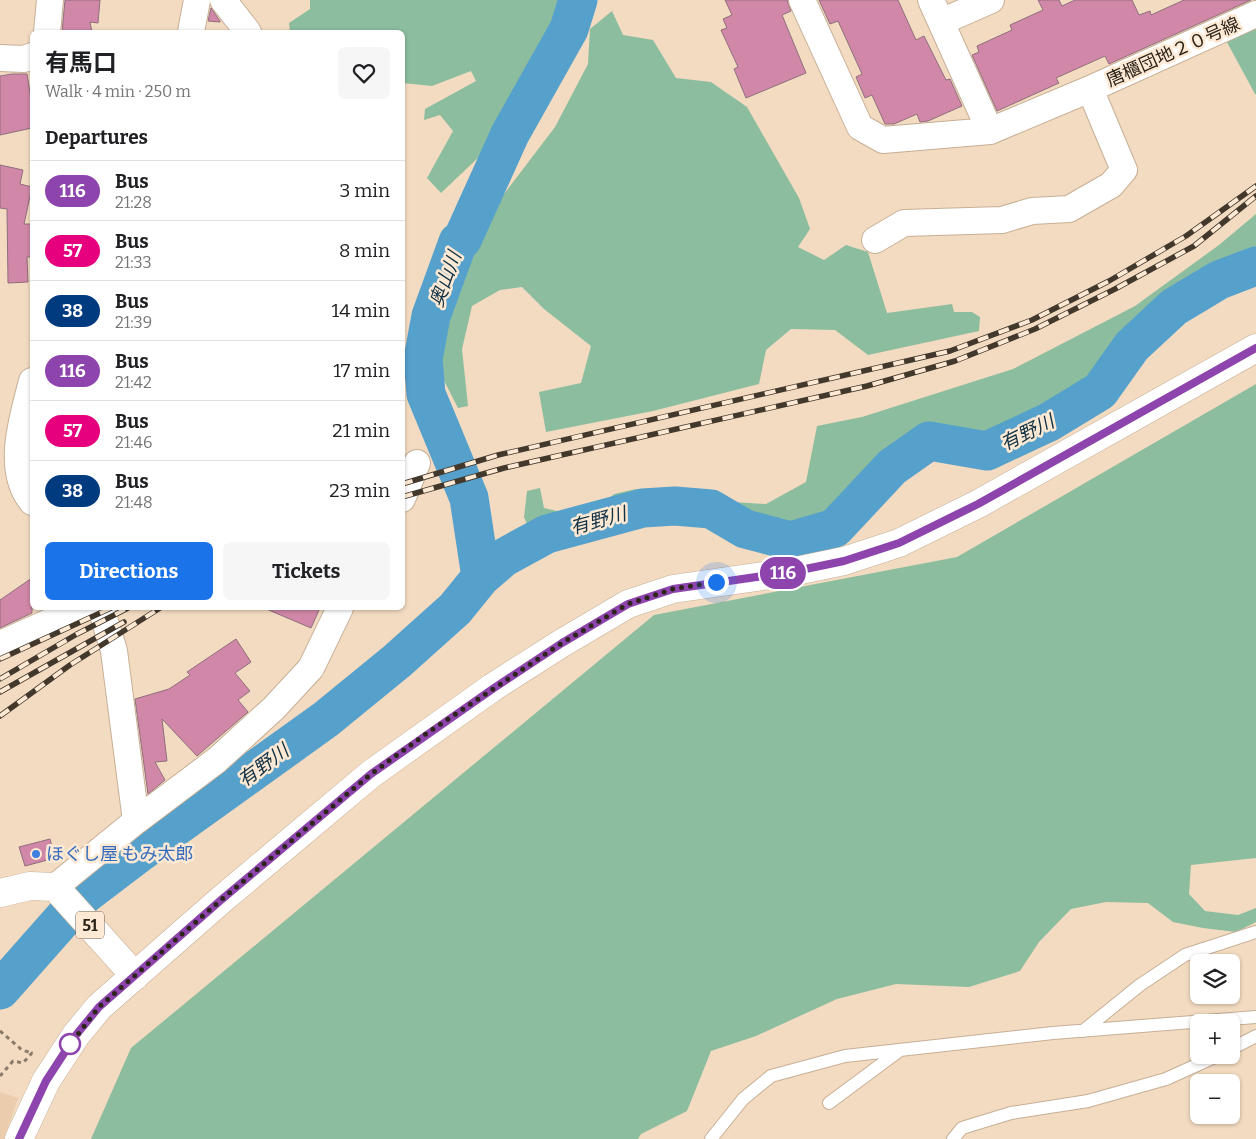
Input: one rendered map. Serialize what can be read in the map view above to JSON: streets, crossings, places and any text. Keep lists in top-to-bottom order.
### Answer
{
  "streets": {
    "main road": ["51"],
    "street": ["唐櫃団地２０号線"]
  },
  "water": ["奥山川", "有野川"],
  "places": ["ほぐし屋 もみ太郎"],
  "lines": ["bus line 116"],
  "page": {
    "on_map": "116",
    "heading": [
      ["有馬口", "Walk · 4 min · 250 m"],
      "Departures"
    ],
    "list": [
      {
        "mark": "116",
        "name": "Bus",
        "note": "21:28",
        "value": "3 min"
      },
      {
        "mark": "57",
        "name": "Bus",
        "note": "21:33",
        "value": "8 min"
      },
      {
        "mark": "38",
        "name": "Bus",
        "note": "21:39",
        "value": "14 min"
      },
      {
        "mark": "116",
        "name": "Bus",
        "note": "21:42",
        "value": "17 min"
      },
      {
        "mark": "57",
        "name": "Bus",
        "note": "21:46",
        "value": "21 min"
      },
      {
        "mark": "38",
        "name": "Bus",
        "note": "21:48",
        "value": "23 min"
      }
    ],
    "buttons": ["Directions", "Tickets"],
    "map_buttons": ["+", "−"]
  }
}
